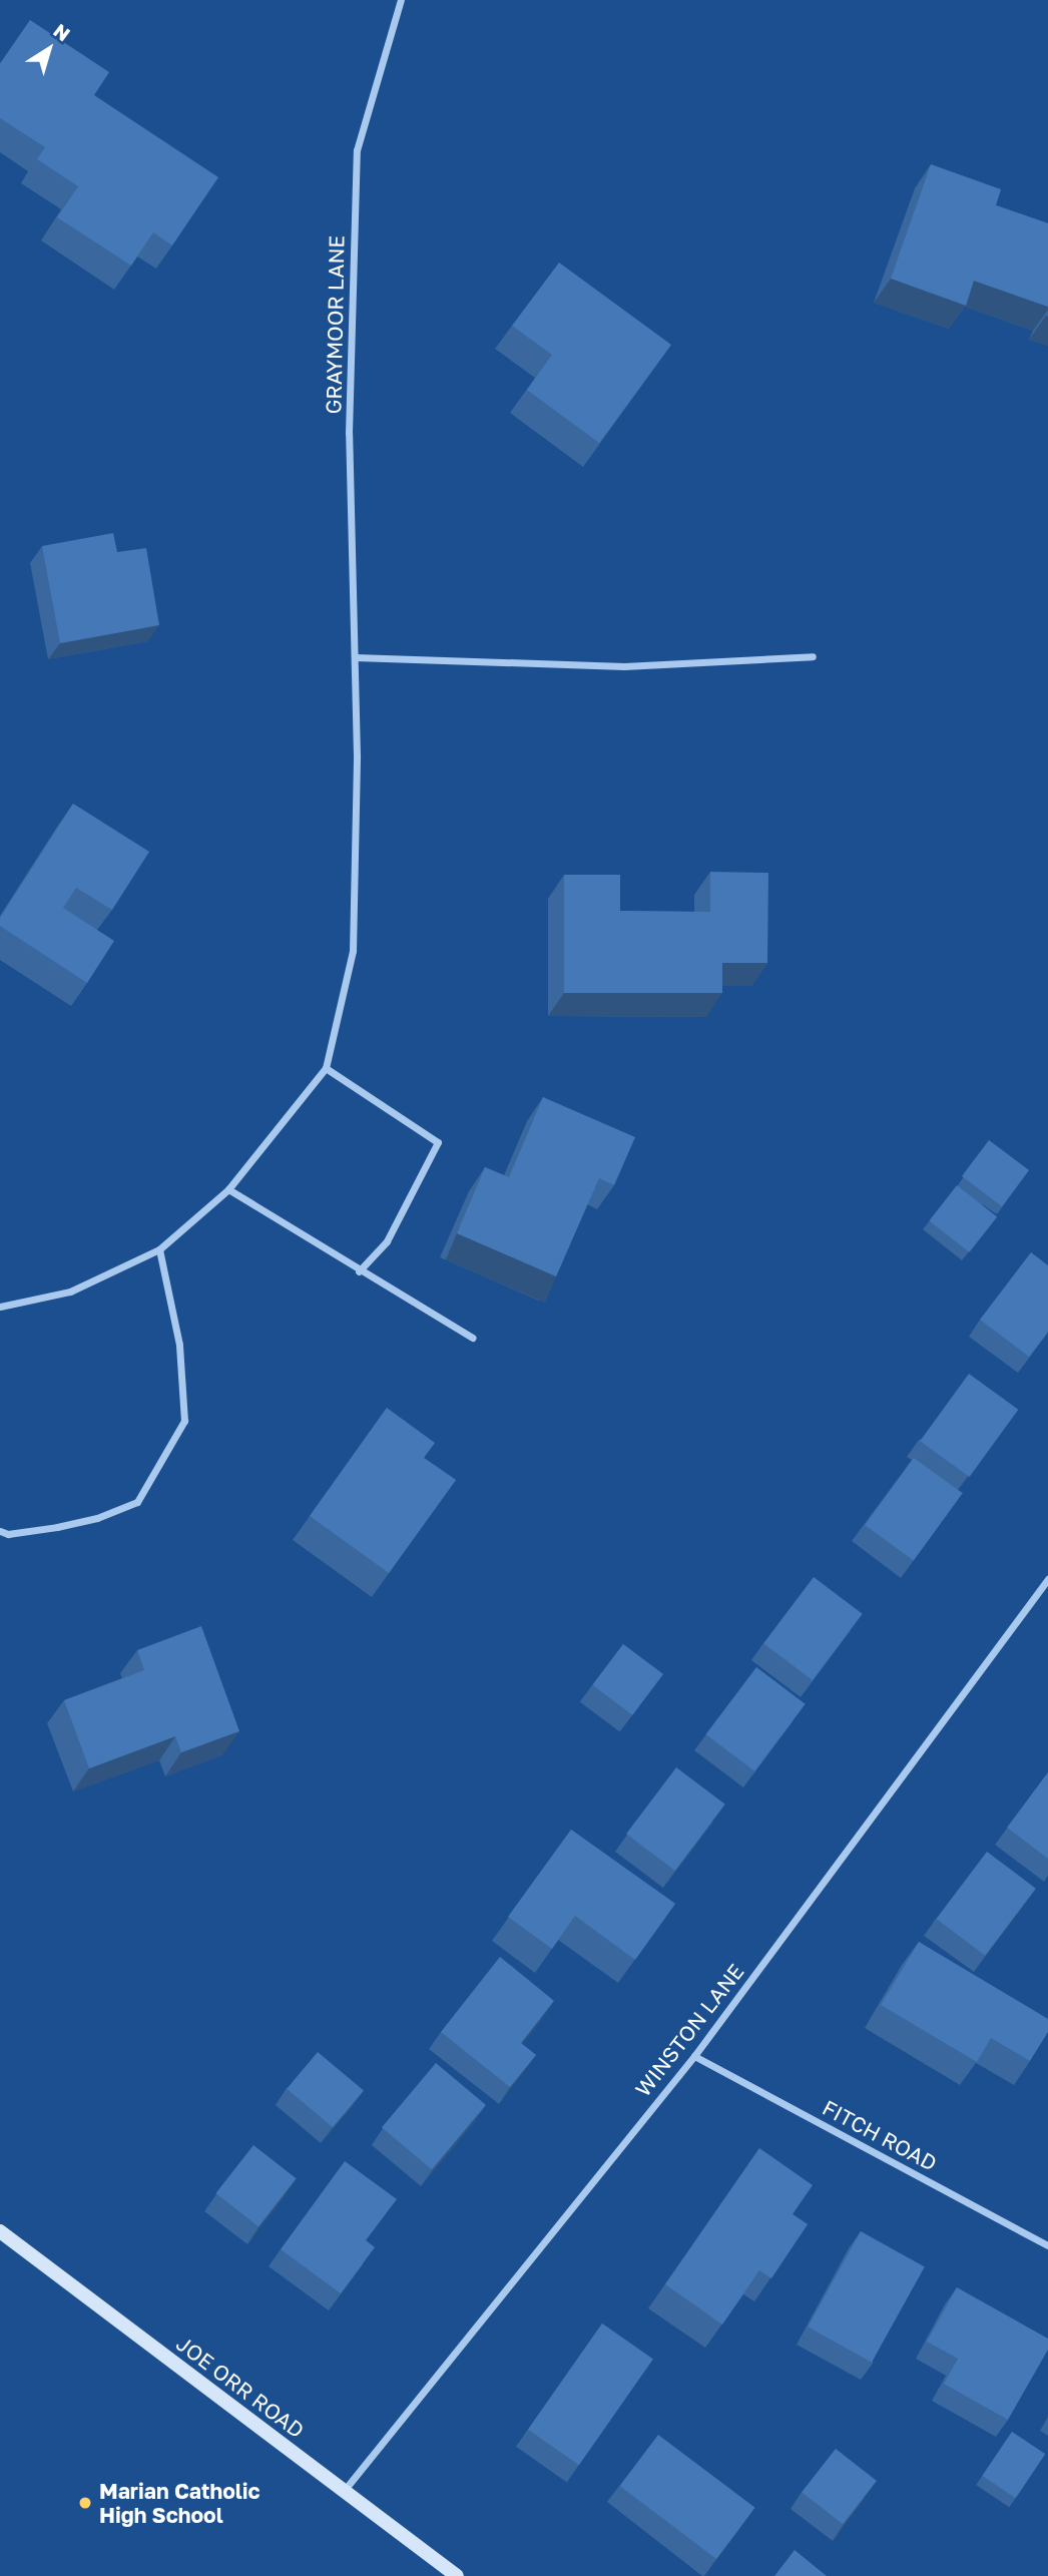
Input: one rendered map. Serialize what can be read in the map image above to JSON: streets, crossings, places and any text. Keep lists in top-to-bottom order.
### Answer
{
  "streets": {
    "street": [
      "GRAYMOOR LANE",
      "WINSTON LANE",
      "FITCH ROAD",
      "JOE ORR ROAD"
    ]
  },
  "crossings": [
    ["WINSTON LANE", "FITCH ROAD"],
    ["WINSTON LANE", "JOE ORR ROAD"]
  ],
  "places": ["Marian Catholic High School"],
  "north": "top right"
}
